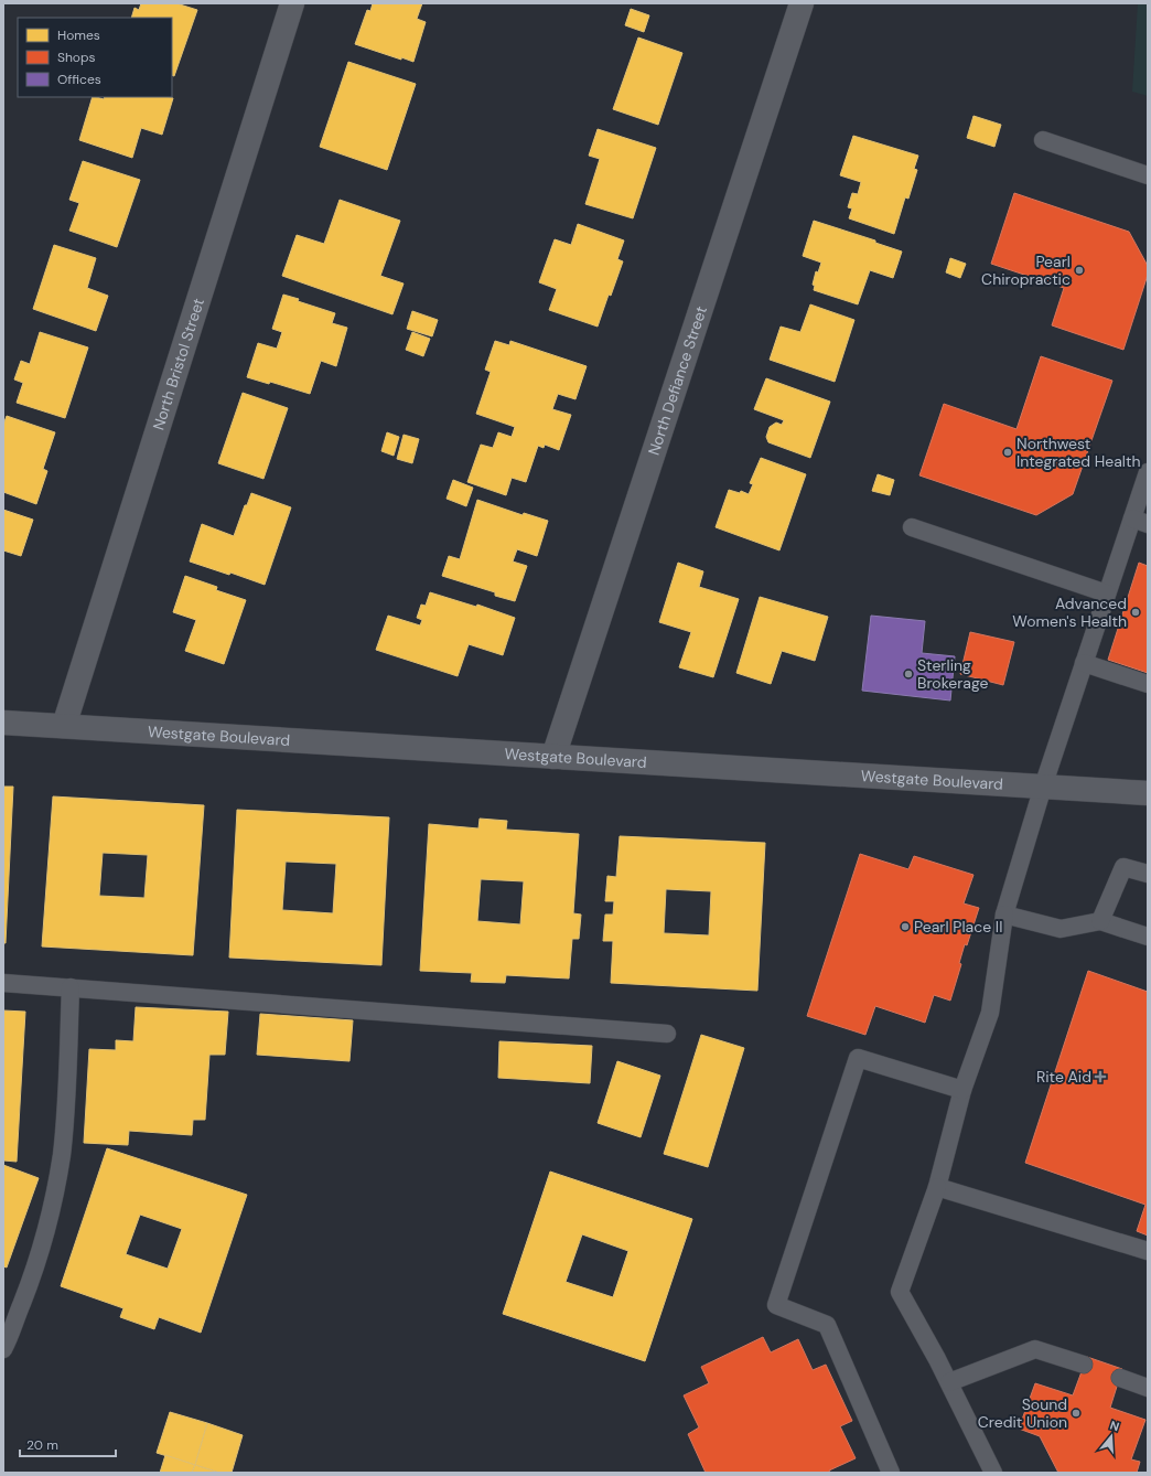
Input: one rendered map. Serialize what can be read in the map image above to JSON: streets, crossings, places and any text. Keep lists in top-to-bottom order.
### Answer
{
  "streets": {
    "street": ["North Bristol Street", "North Defiance Street", "Westgate Boulevard"]
  },
  "crossings": [
    ["North Bristol Street", "Westgate Boulevard"],
    ["North Defiance Street", "Westgate Boulevard"]
  ],
  "places": {
    "other": [
      "Pearl Chiropractic",
      "Northwest Integrated Health",
      "Advanced Women's Health",
      "Sterling Brokerage",
      "Pearl Place II",
      "Sound Credit Union"
    ],
    "health": ["Rite Aid"]
  },
  "legend": ["Homes", "Shops", "Offices"],
  "scale_bar": "20 m",
  "north": "top"
}
